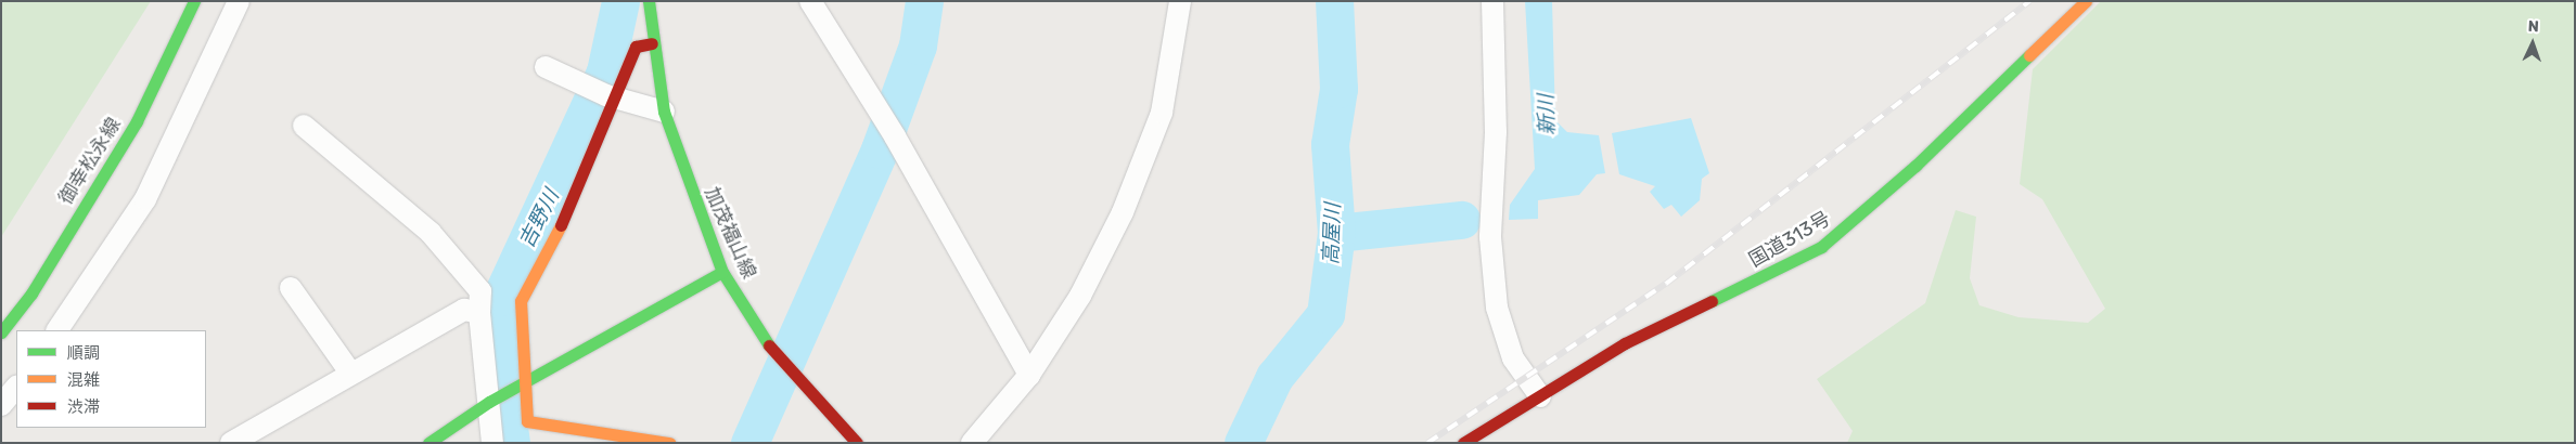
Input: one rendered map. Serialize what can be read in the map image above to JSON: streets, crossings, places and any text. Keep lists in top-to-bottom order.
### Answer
{
  "streets": {
    "main road": ["御幸松永線", "加茂福山線", "国道313号"]
  },
  "water": ["新川", "吉野川", "高屋川"],
  "legend": ["順調", "混雑", "渋滞"],
  "north": "top"
}
